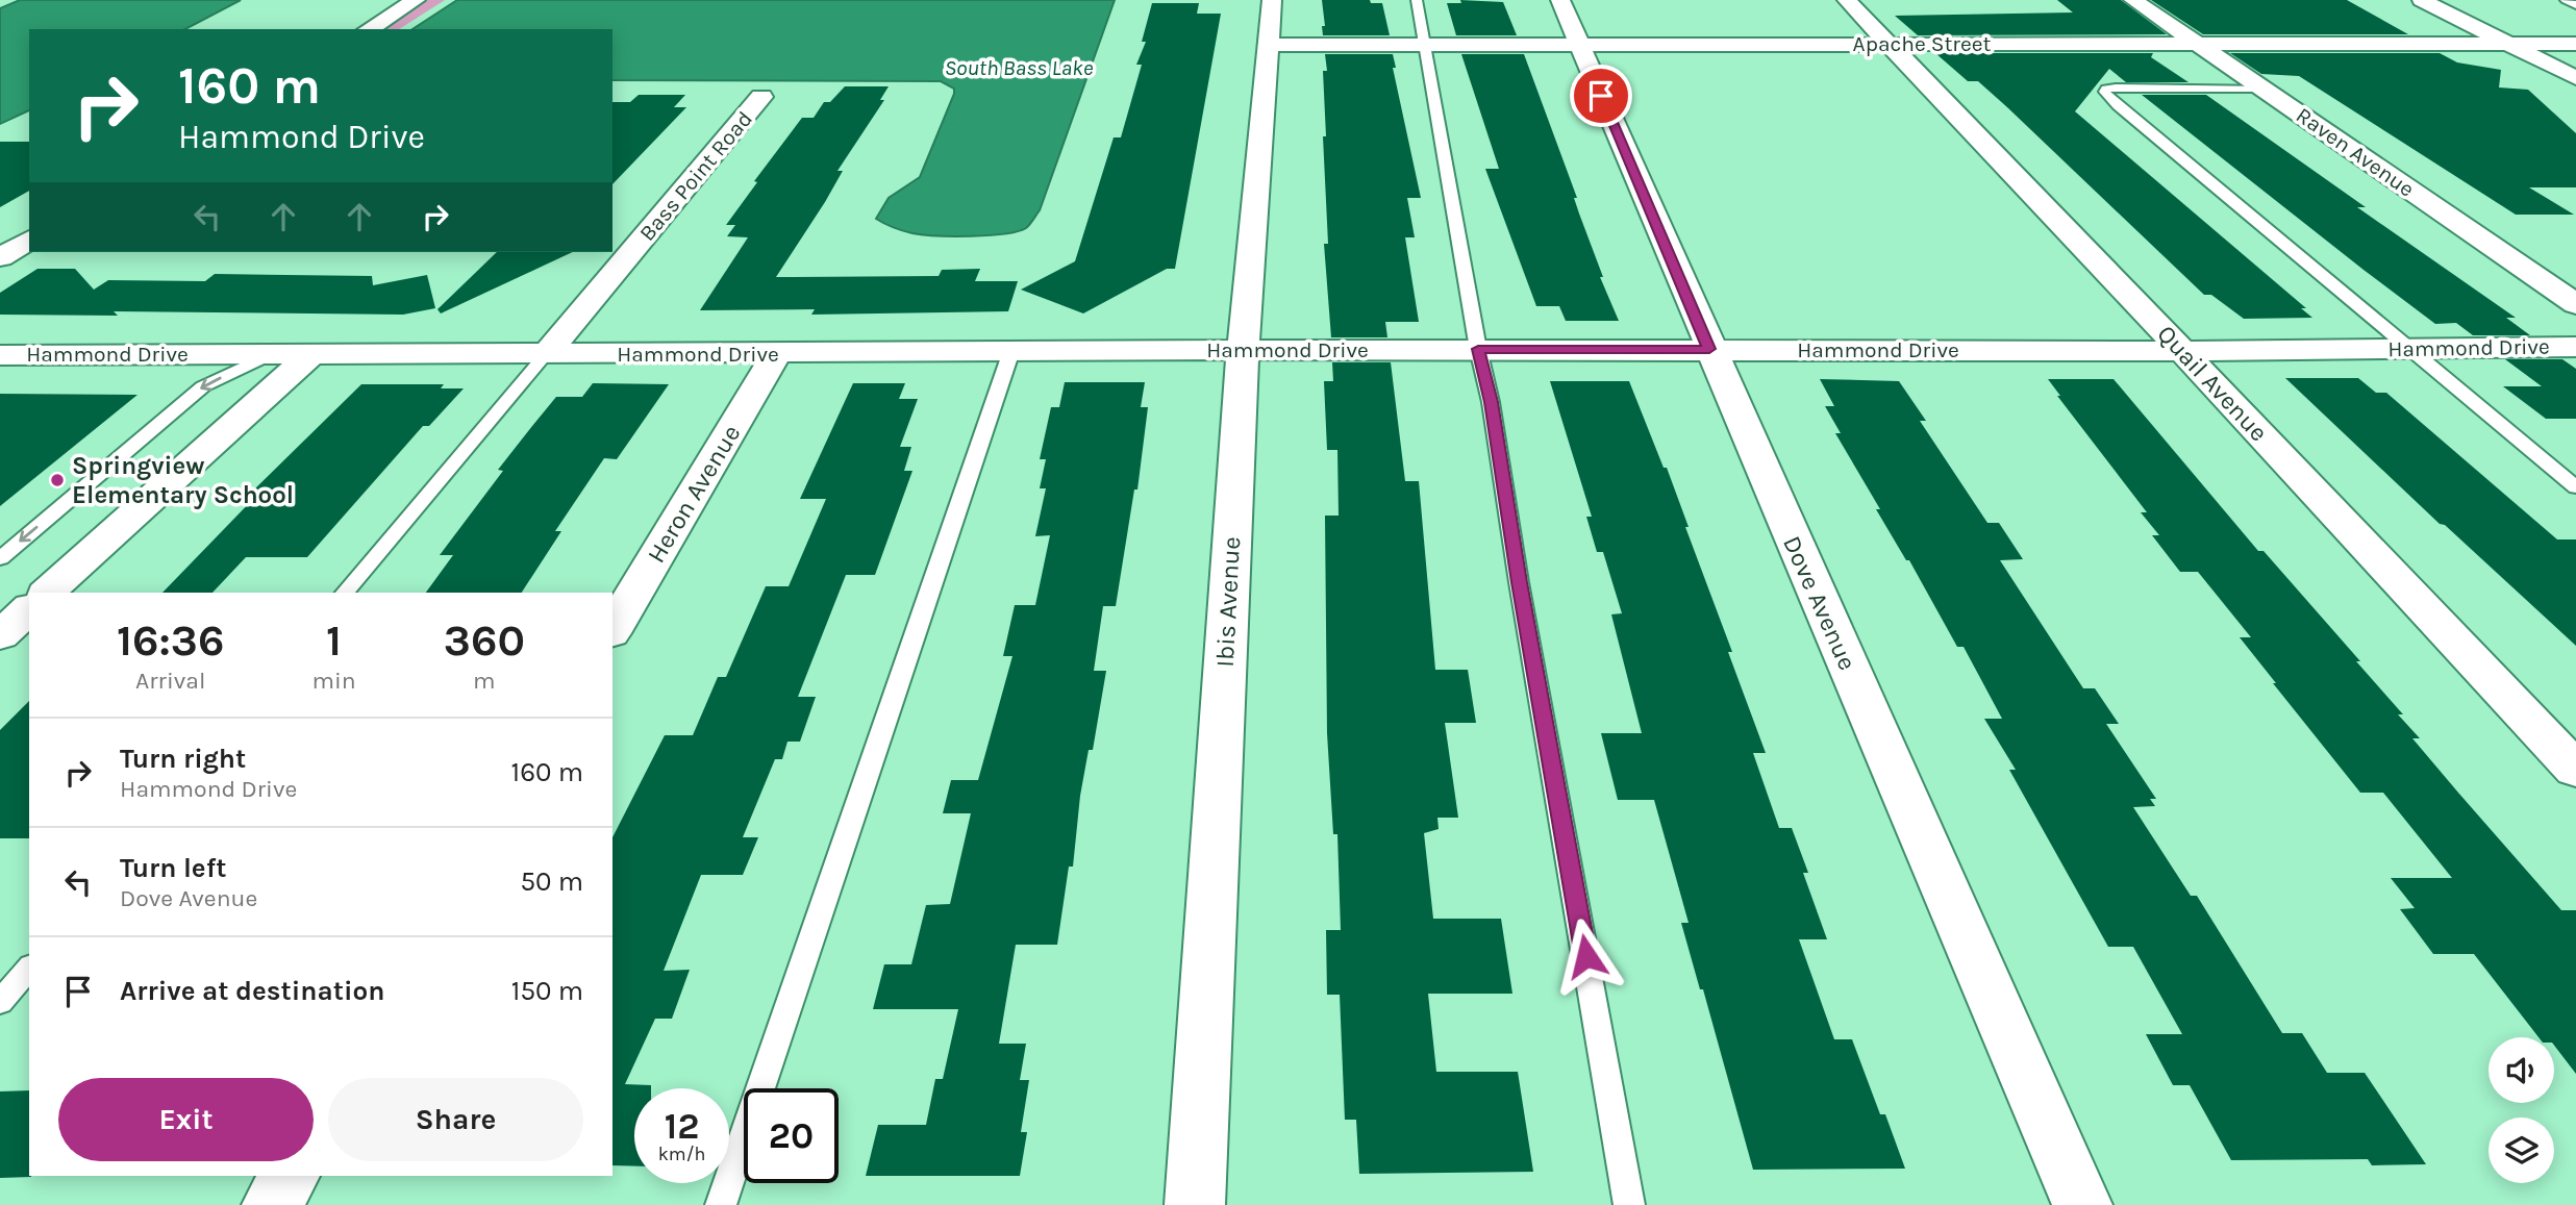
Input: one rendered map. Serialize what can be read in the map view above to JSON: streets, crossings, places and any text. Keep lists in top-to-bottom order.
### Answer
{
  "streets": {
    "street": [
      "Apache Street",
      "Raven Avenue",
      "Bass Point Road",
      "Hammond Drive",
      "Quail Avenue",
      "Heron Avenue",
      "Ibis Avenue",
      "Dove Avenue"
    ]
  },
  "crossings": [
    ["Apache Street", "Raven Avenue"],
    ["Apache Street", "Quail Avenue"],
    ["Apache Street", "Ibis Avenue"],
    ["Apache Street", "Dove Avenue"],
    ["Bass Point Road", "Hammond Drive"],
    ["Hammond Drive", "Quail Avenue"],
    ["Hammond Drive", "Heron Avenue"],
    ["Hammond Drive", "Ibis Avenue"],
    ["Hammond Drive", "Dove Avenue"]
  ],
  "water": ["South Bass Lake"],
  "places": ["Springview Elementary School"],
  "page": {
    "turn": ["160 m", "Hammond Drive"],
    "eta": [
      "16:36",
      "Arrival",
      "1",
      "min",
      "360",
      "m"
    ],
    "list": [
      {
        "name": "Turn right",
        "note": "Hammond Drive",
        "value": "160 m"
      },
      {
        "name": "Turn left",
        "note": "Dove Avenue",
        "value": "50 m"
      },
      {
        "name": "Arrive at destination",
        "value": "150 m"
      }
    ],
    "buttons": ["Exit", "Share"],
    "speed": "12 km/h",
    "limit": "20"
  }
}
